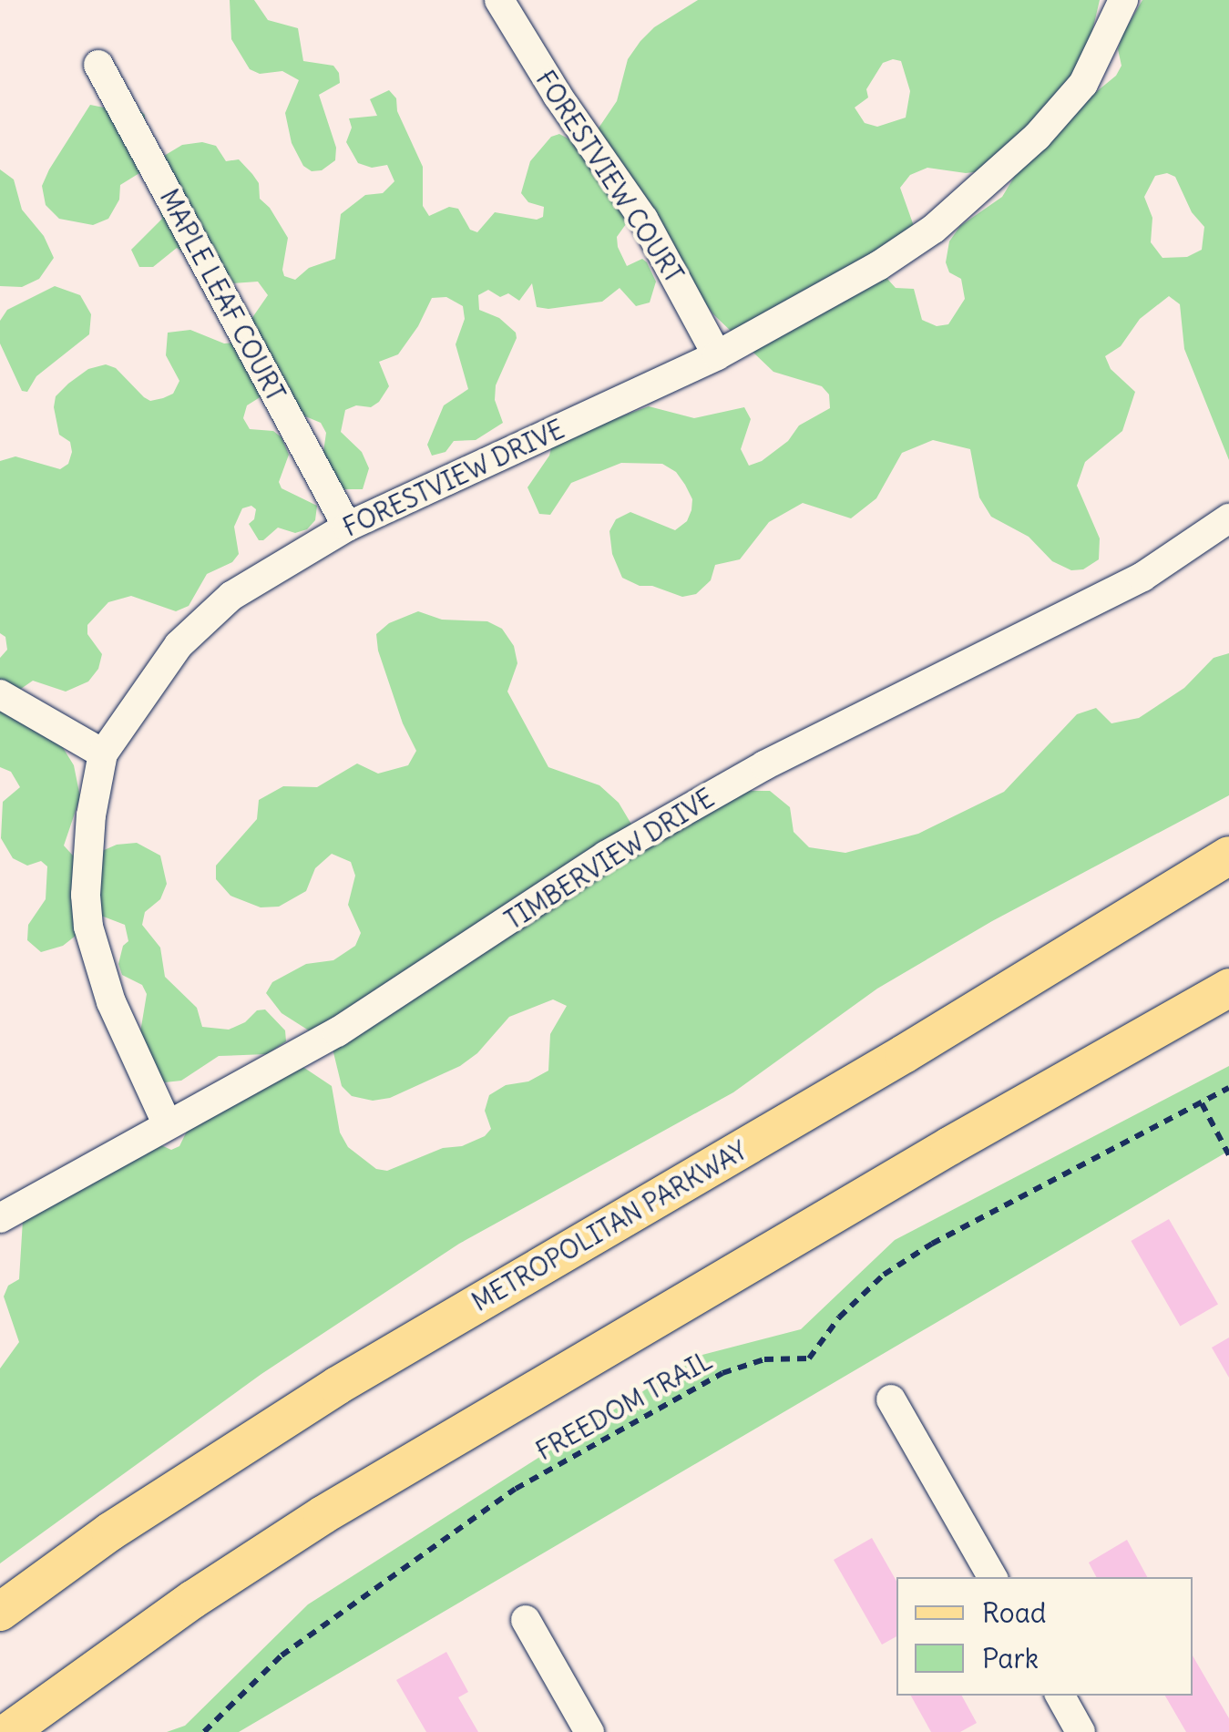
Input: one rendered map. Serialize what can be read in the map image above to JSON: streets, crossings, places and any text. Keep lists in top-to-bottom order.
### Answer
{
  "streets": {
    "main road": ["METROPOLITAN PARKWAY"],
    "street": [
      "FORESTVIEW COURT",
      "MAPLE LEAF COURT",
      "FORESTVIEW DRIVE",
      "TIMBERVIEW DRIVE"
    ],
    "path": ["FREEDOM TRAIL"]
  },
  "crossings": [
    ["FORESTVIEW COURT", "FORESTVIEW DRIVE"],
    ["MAPLE LEAF COURT", "FORESTVIEW DRIVE"],
    ["FORESTVIEW DRIVE", "TIMBERVIEW DRIVE"]
  ],
  "legend": ["Road", "Park"]
}
